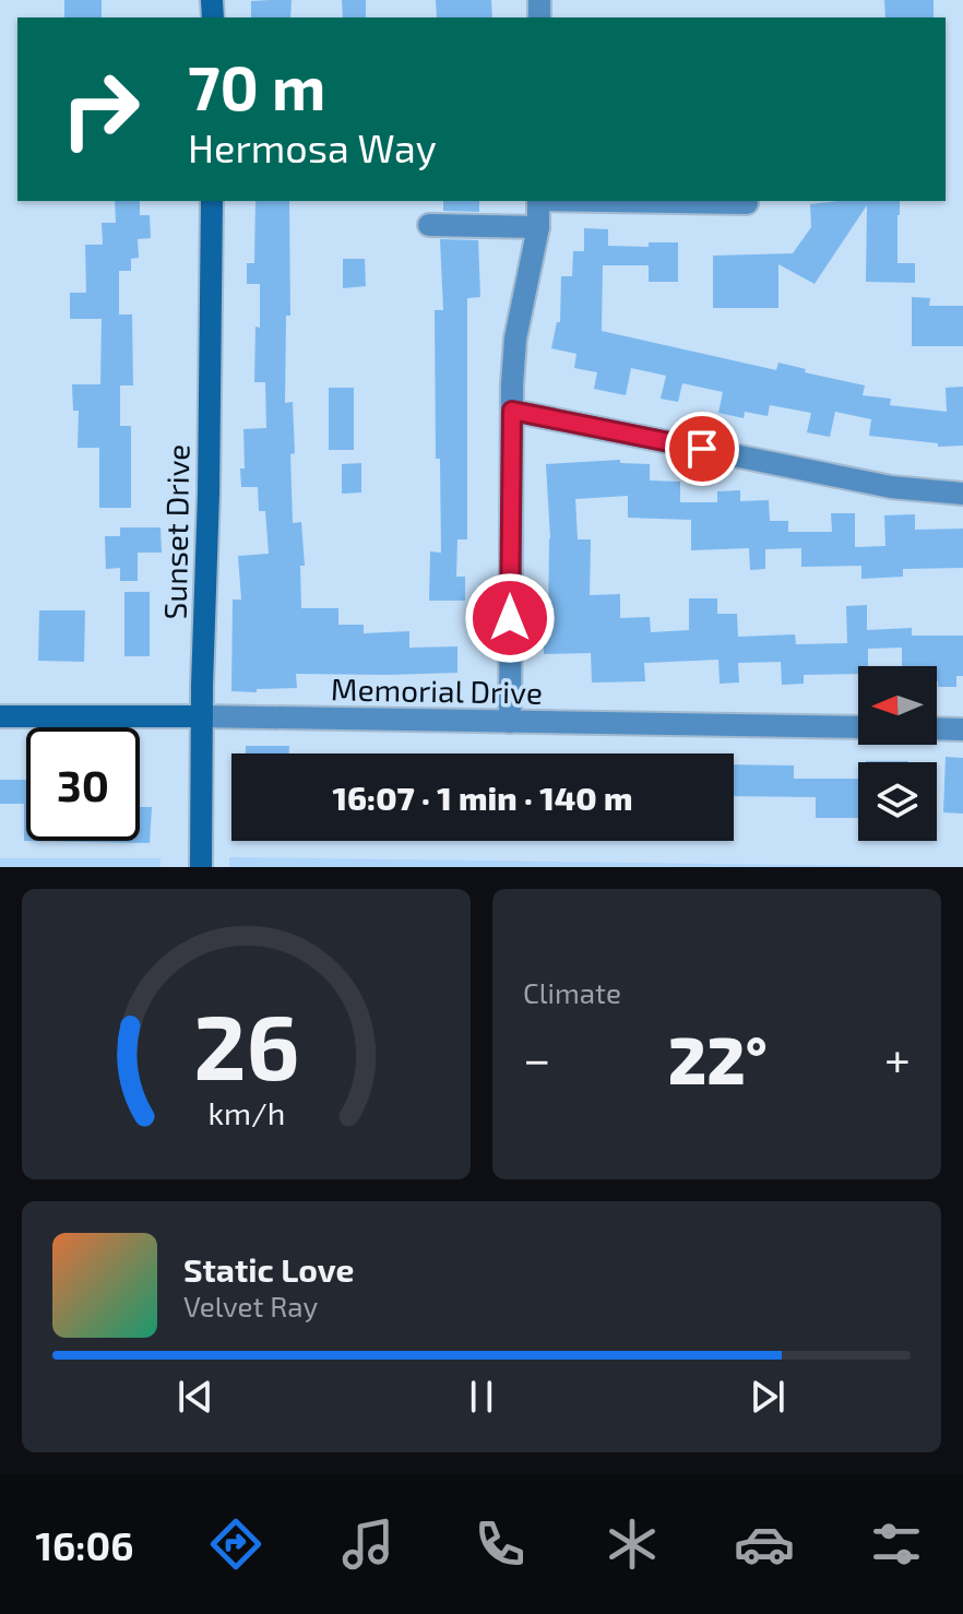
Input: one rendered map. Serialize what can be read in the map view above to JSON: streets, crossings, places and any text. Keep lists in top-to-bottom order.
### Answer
{
  "streets": {
    "street": ["Sunset Drive", "Memorial Drive"]
  },
  "crossings": [
    ["Sunset Drive", "Memorial Drive"]
  ],
  "north": "left",
  "page": {
    "turn": ["70 m", "Hermosa Way"],
    "limit": "30",
    "trip": "16:07 · 1 min · 140 m",
    "tile": "Climate",
    "heat": ["−", "22°", "+"],
    "song": ["Static Love", "Velvet Ray"],
    "tabs": "16:06",
    "gauge": ["26", "km/h"]
  }
}
